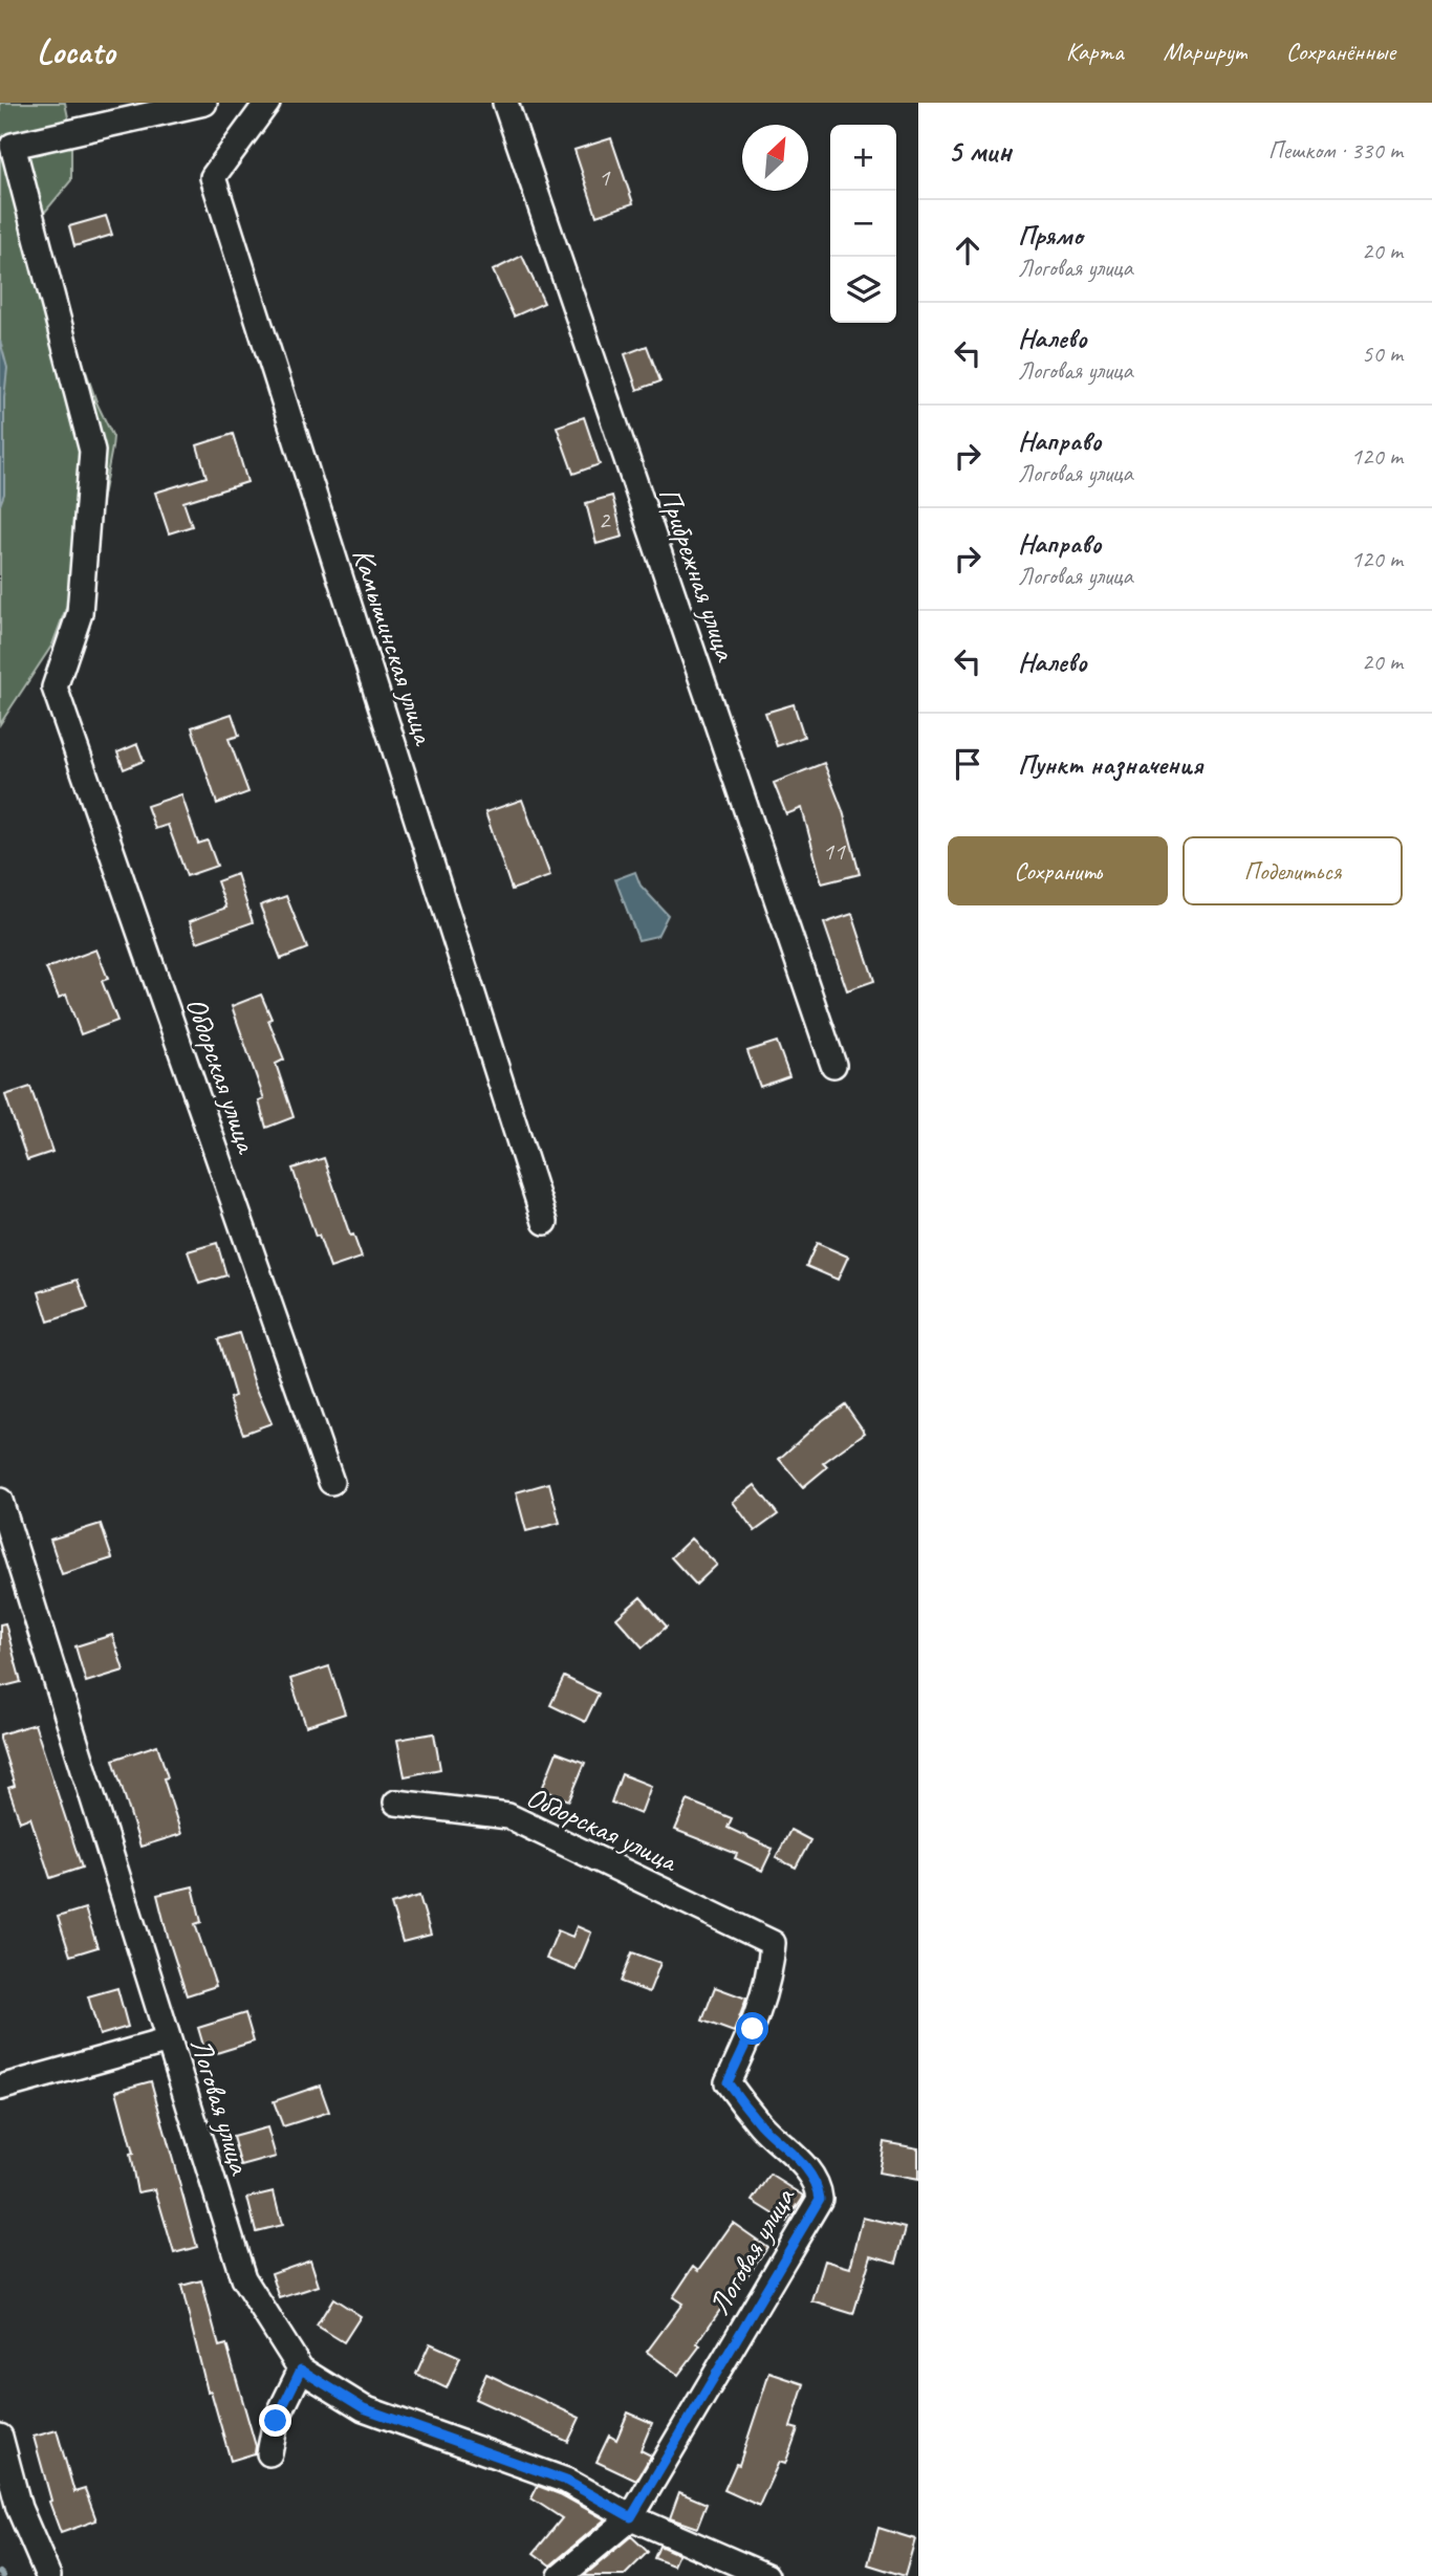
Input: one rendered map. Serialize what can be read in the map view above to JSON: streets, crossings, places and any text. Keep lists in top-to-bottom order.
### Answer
{
  "streets": {
    "street": [
      "Прибрежная улица",
      "Камышинская улица",
      "Обдорская улица",
      "Логовая улица"
    ]
  },
  "crossings": [
    ["Обдорская улица", "Логовая улица"]
  ],
  "house_numbers": ["1", "2", "11"],
  "north": "top right",
  "page": {
    "header": "Locato",
    "nav": ["Карта", "Маршрут", "Сохранённые"],
    "heading": ["5 мин", "Пешком · 330 m"],
    "map_buttons": ["+", "−"],
    "list": [
      ["Прямо", "Логовая улица", "20 m"],
      ["Налево", "Логовая улица", "50 m"],
      ["Направо", "Логовая улица", "120 m"],
      ["Направо", "Логовая улица", "120 m"],
      ["Налево", "20 m"],
      "Пункт назначения"
    ],
    "buttons": ["Сохранить", "Поделиться"]
  }
}
